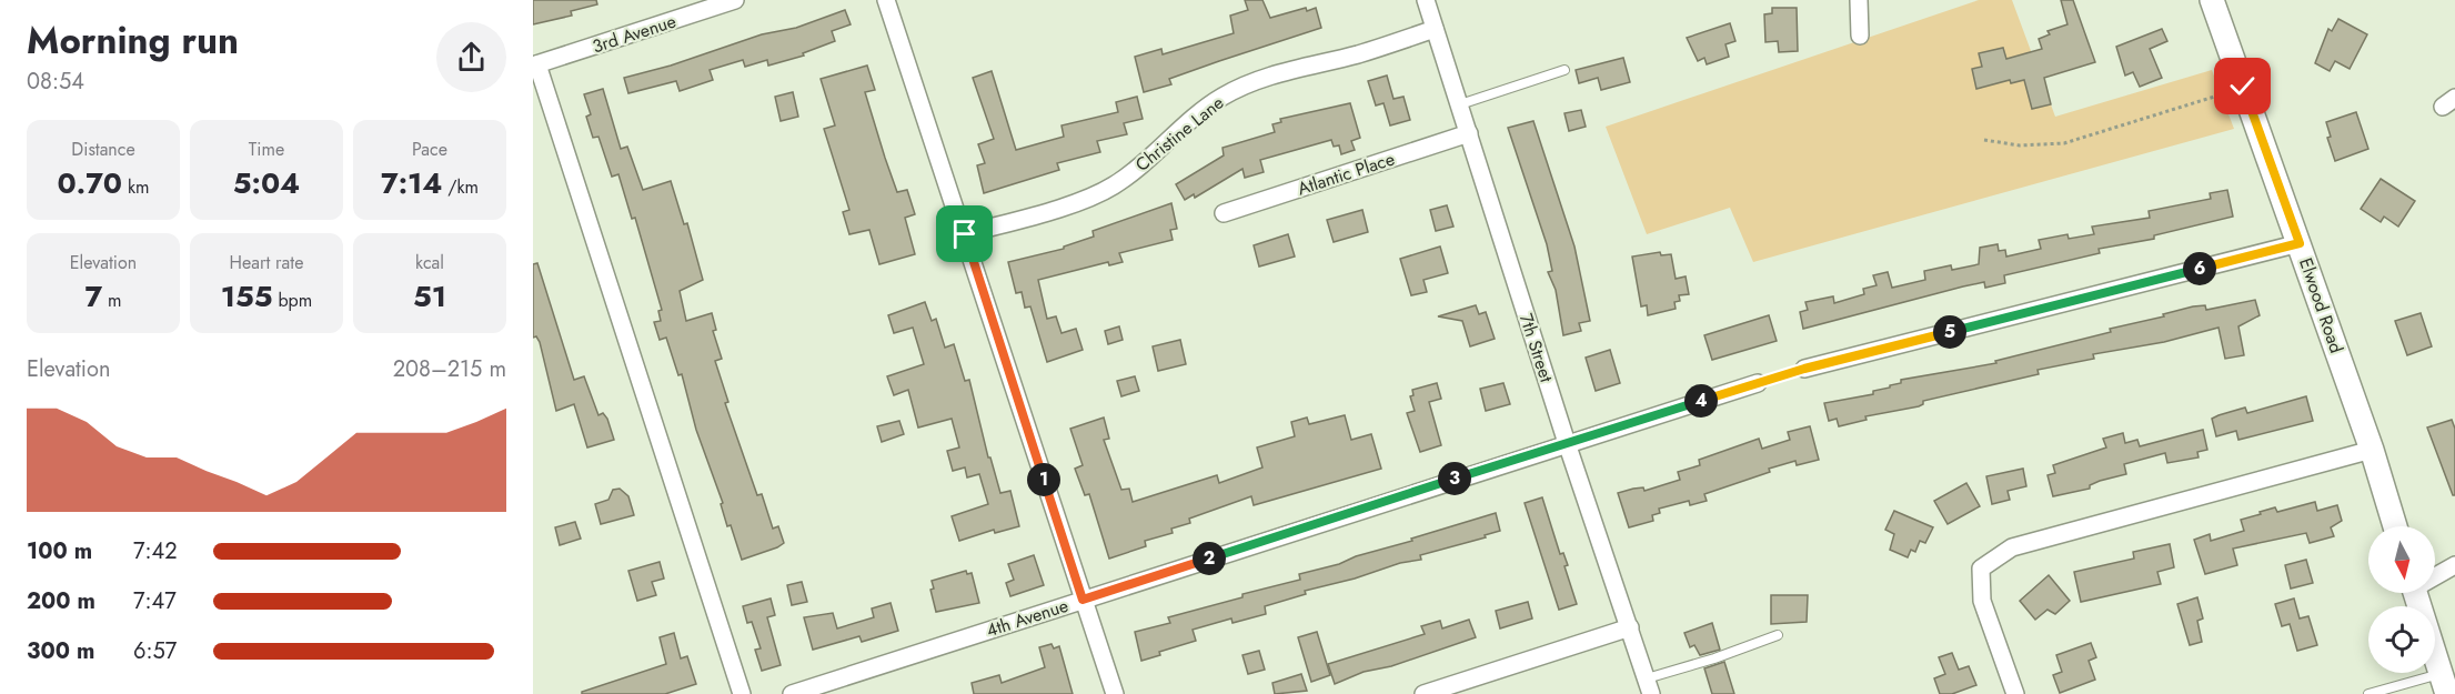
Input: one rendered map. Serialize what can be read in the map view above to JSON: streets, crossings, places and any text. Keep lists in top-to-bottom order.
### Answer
{
  "streets": {
    "main road": ["Elwood Road"],
    "street": [
      "3rd Avenue",
      "Christine Lane",
      "Atlantic Place",
      "7th Street",
      "4th Avenue"
    ]
  },
  "crossings": [
    ["Christine Lane", "7th Street"],
    ["Atlantic Place", "7th Street"],
    ["7th Street", "4th Avenue"]
  ],
  "north": "bottom",
  "page": {
    "heading": ["Morning run", "08:54"],
    "stats": [
      ["Distance", "0.70 km"],
      ["Time", "5:04"],
      ["Pace", "7:14 /km"],
      ["Elevation", "7 m"],
      ["Heart rate", "155 bpm"],
      ["kcal", "51"]
    ],
    "pins": [
      "6",
      "5",
      "4",
      "3",
      "1",
      "2"
    ],
    "chart": ["Elevation", "208–215 m"],
    "list": [
      {
        "name": "100 m",
        "note": "7:42"
      },
      {
        "name": "200 m",
        "note": "7:47"
      },
      {
        "name": "300 m",
        "note": "6:57"
      }
    ]
  }
}
